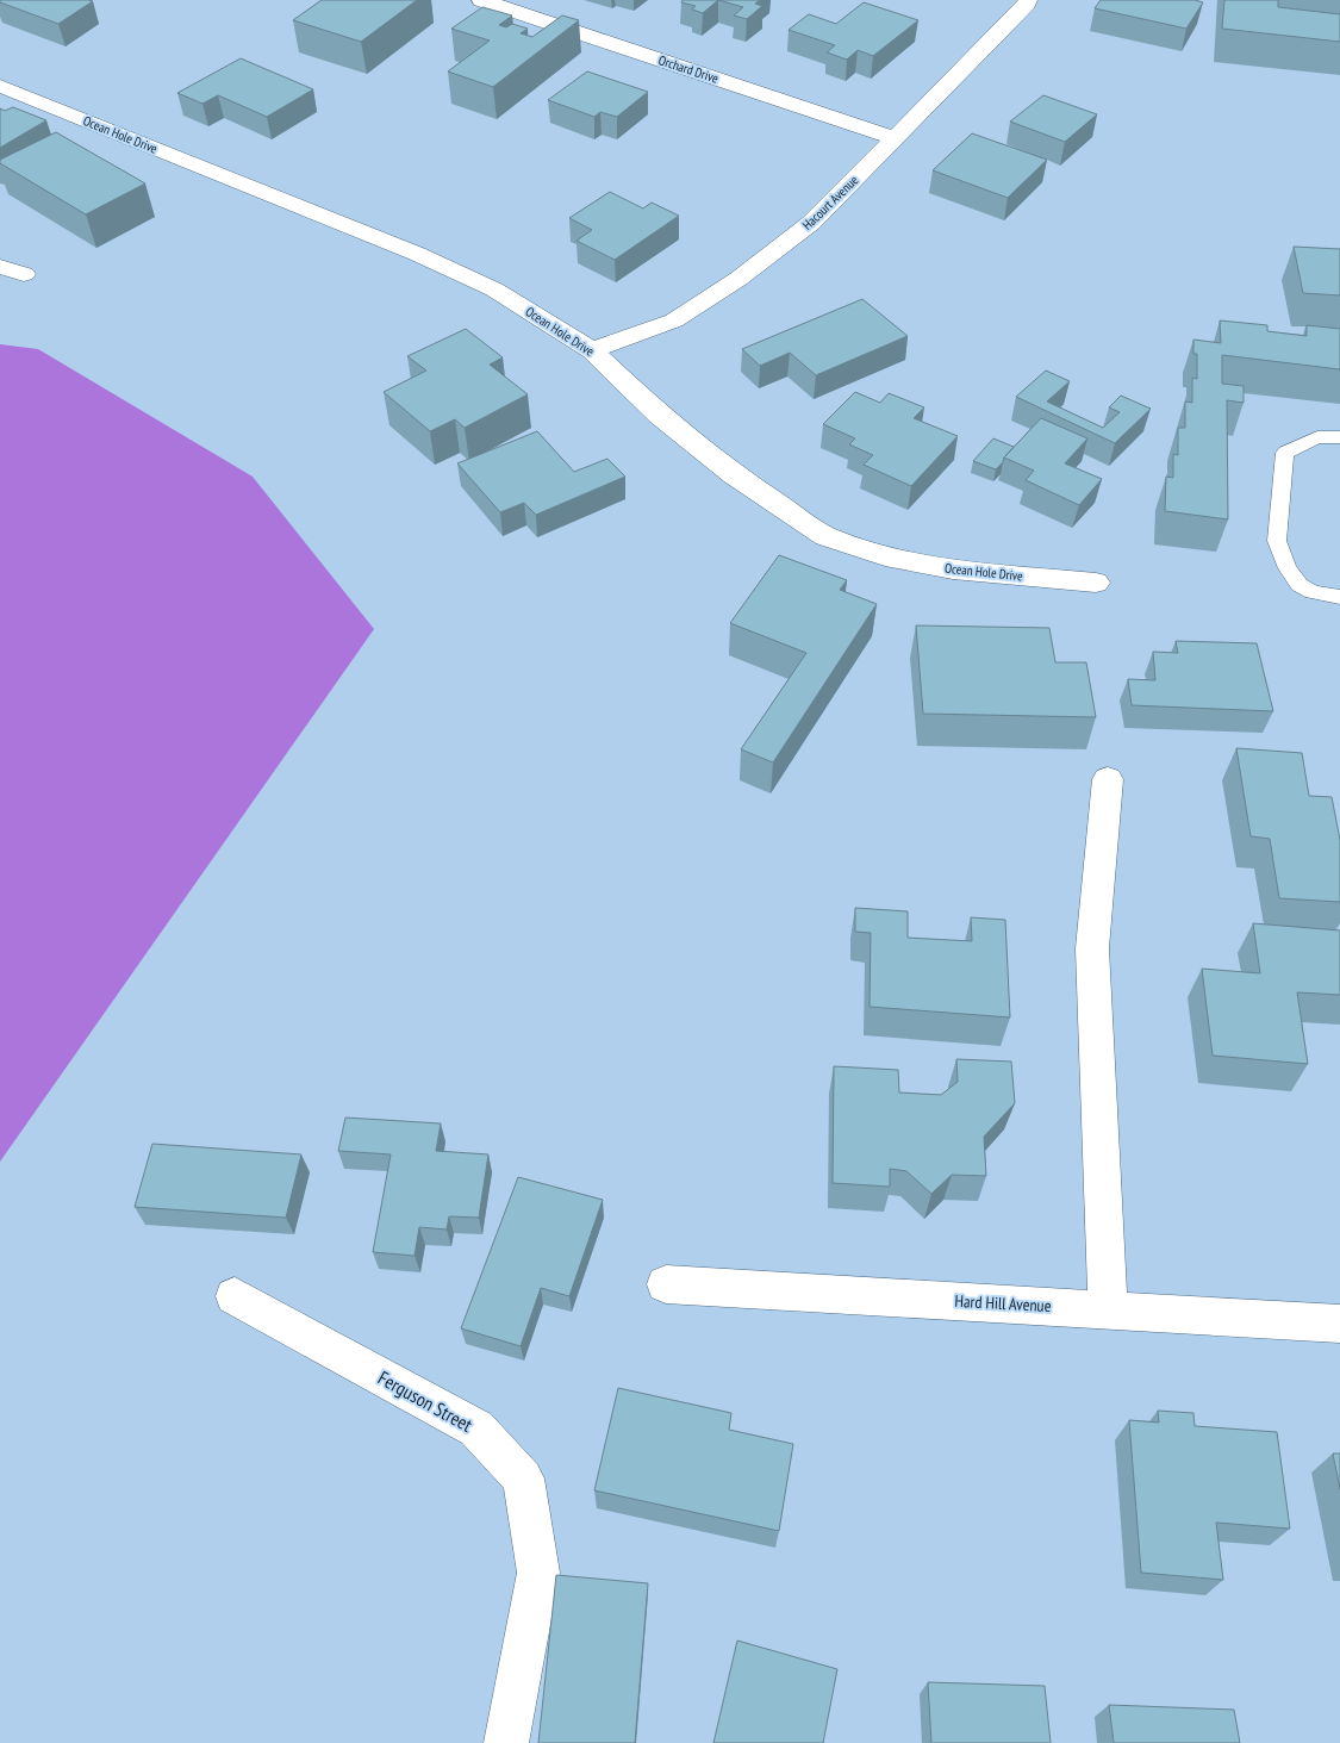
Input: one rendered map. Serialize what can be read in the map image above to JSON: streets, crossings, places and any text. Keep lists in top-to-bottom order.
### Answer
{
  "streets": {
    "street": [
      "Orchard Drive",
      "Ocean Hole Drive",
      "Hacourt Avenue",
      "Hard Hill Avenue",
      "Ferguson Street"
    ]
  },
  "crossings": [
    ["Orchard Drive", "Hacourt Avenue"],
    ["Ocean Hole Drive", "Hacourt Avenue"]
  ]
}
